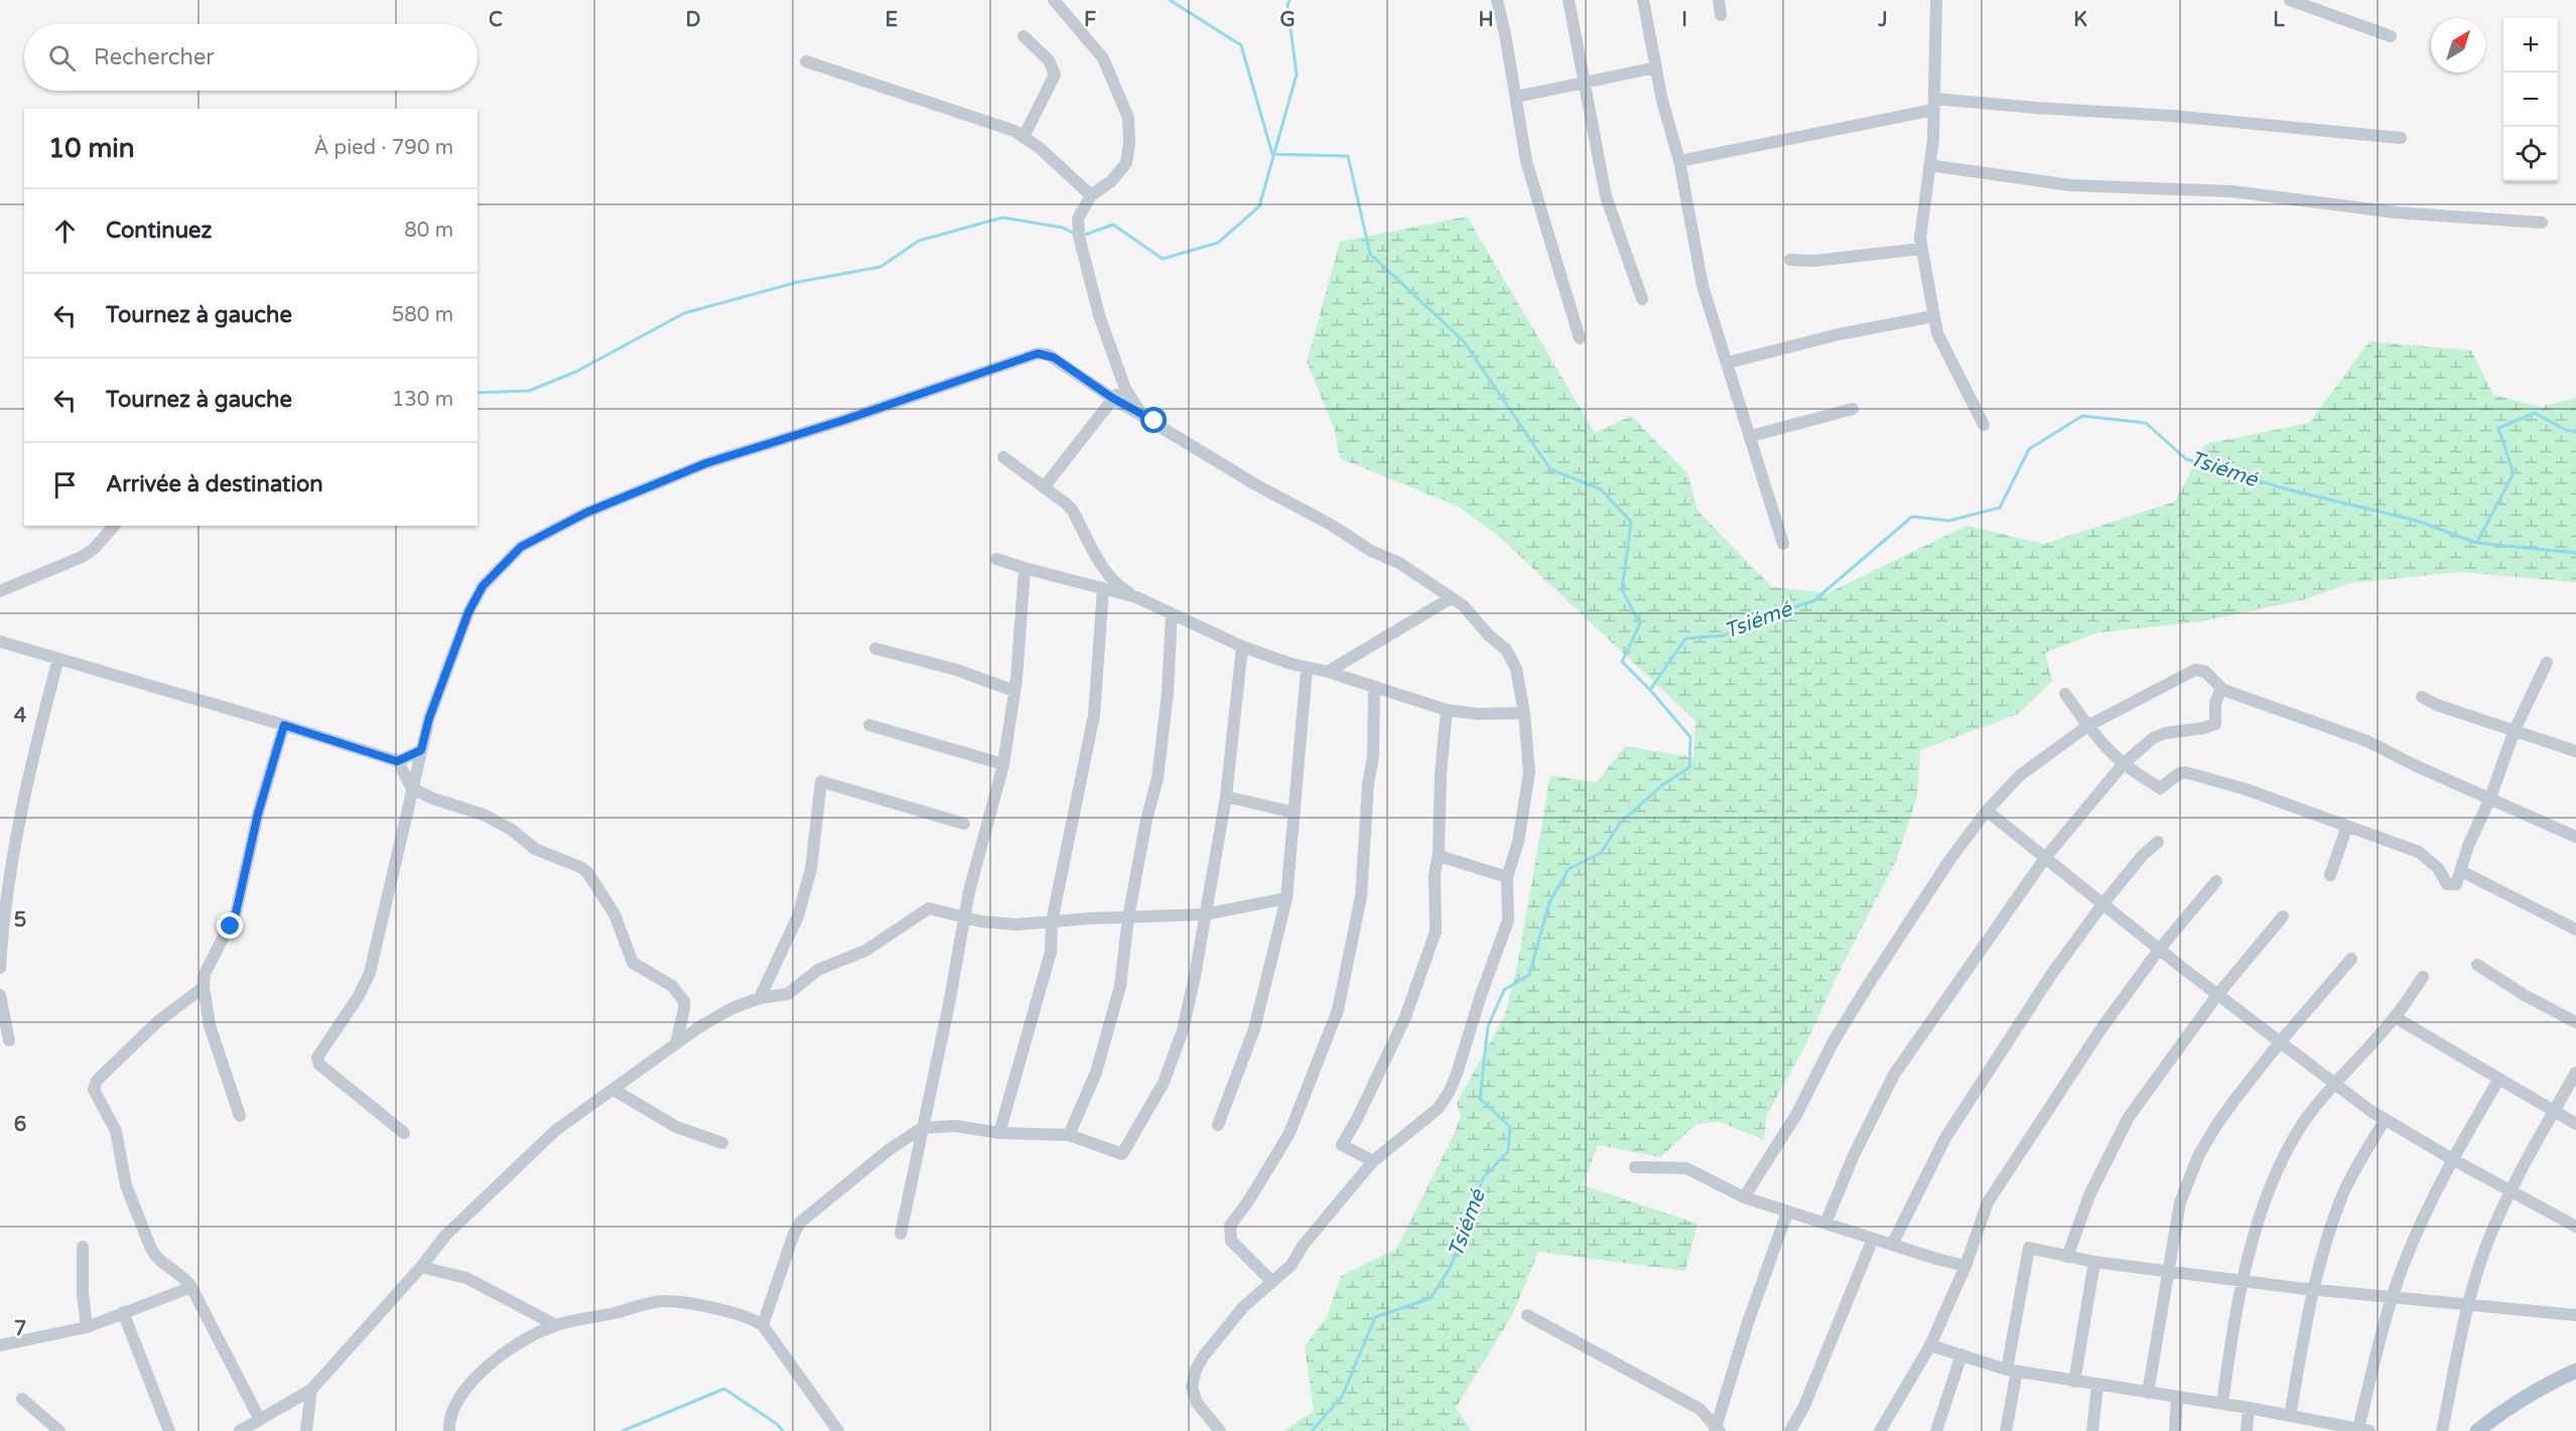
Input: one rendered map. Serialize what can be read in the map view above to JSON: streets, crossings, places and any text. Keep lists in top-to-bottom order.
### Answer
{
  "water": ["Tsiémé"],
  "north": "top right",
  "page": {
    "map_buttons": ["+", "−"],
    "search": "Rechercher",
    "heading": ["10 min", "À pied · 790 m"],
    "list": [
      ["Continuez", "80 m"],
      ["Tournez à gauche", "580 m"],
      ["Tournez à gauche", "130 m"],
      "Arrivée à destination"
    ]
  },
  "grid": {
    "columns": [
      "C",
      "D",
      "E",
      "F",
      "G",
      "H",
      "I",
      "J",
      "K",
      "L"
    ],
    "rows": [
      "4",
      "5",
      "6",
      "7"
    ]
  }
}
